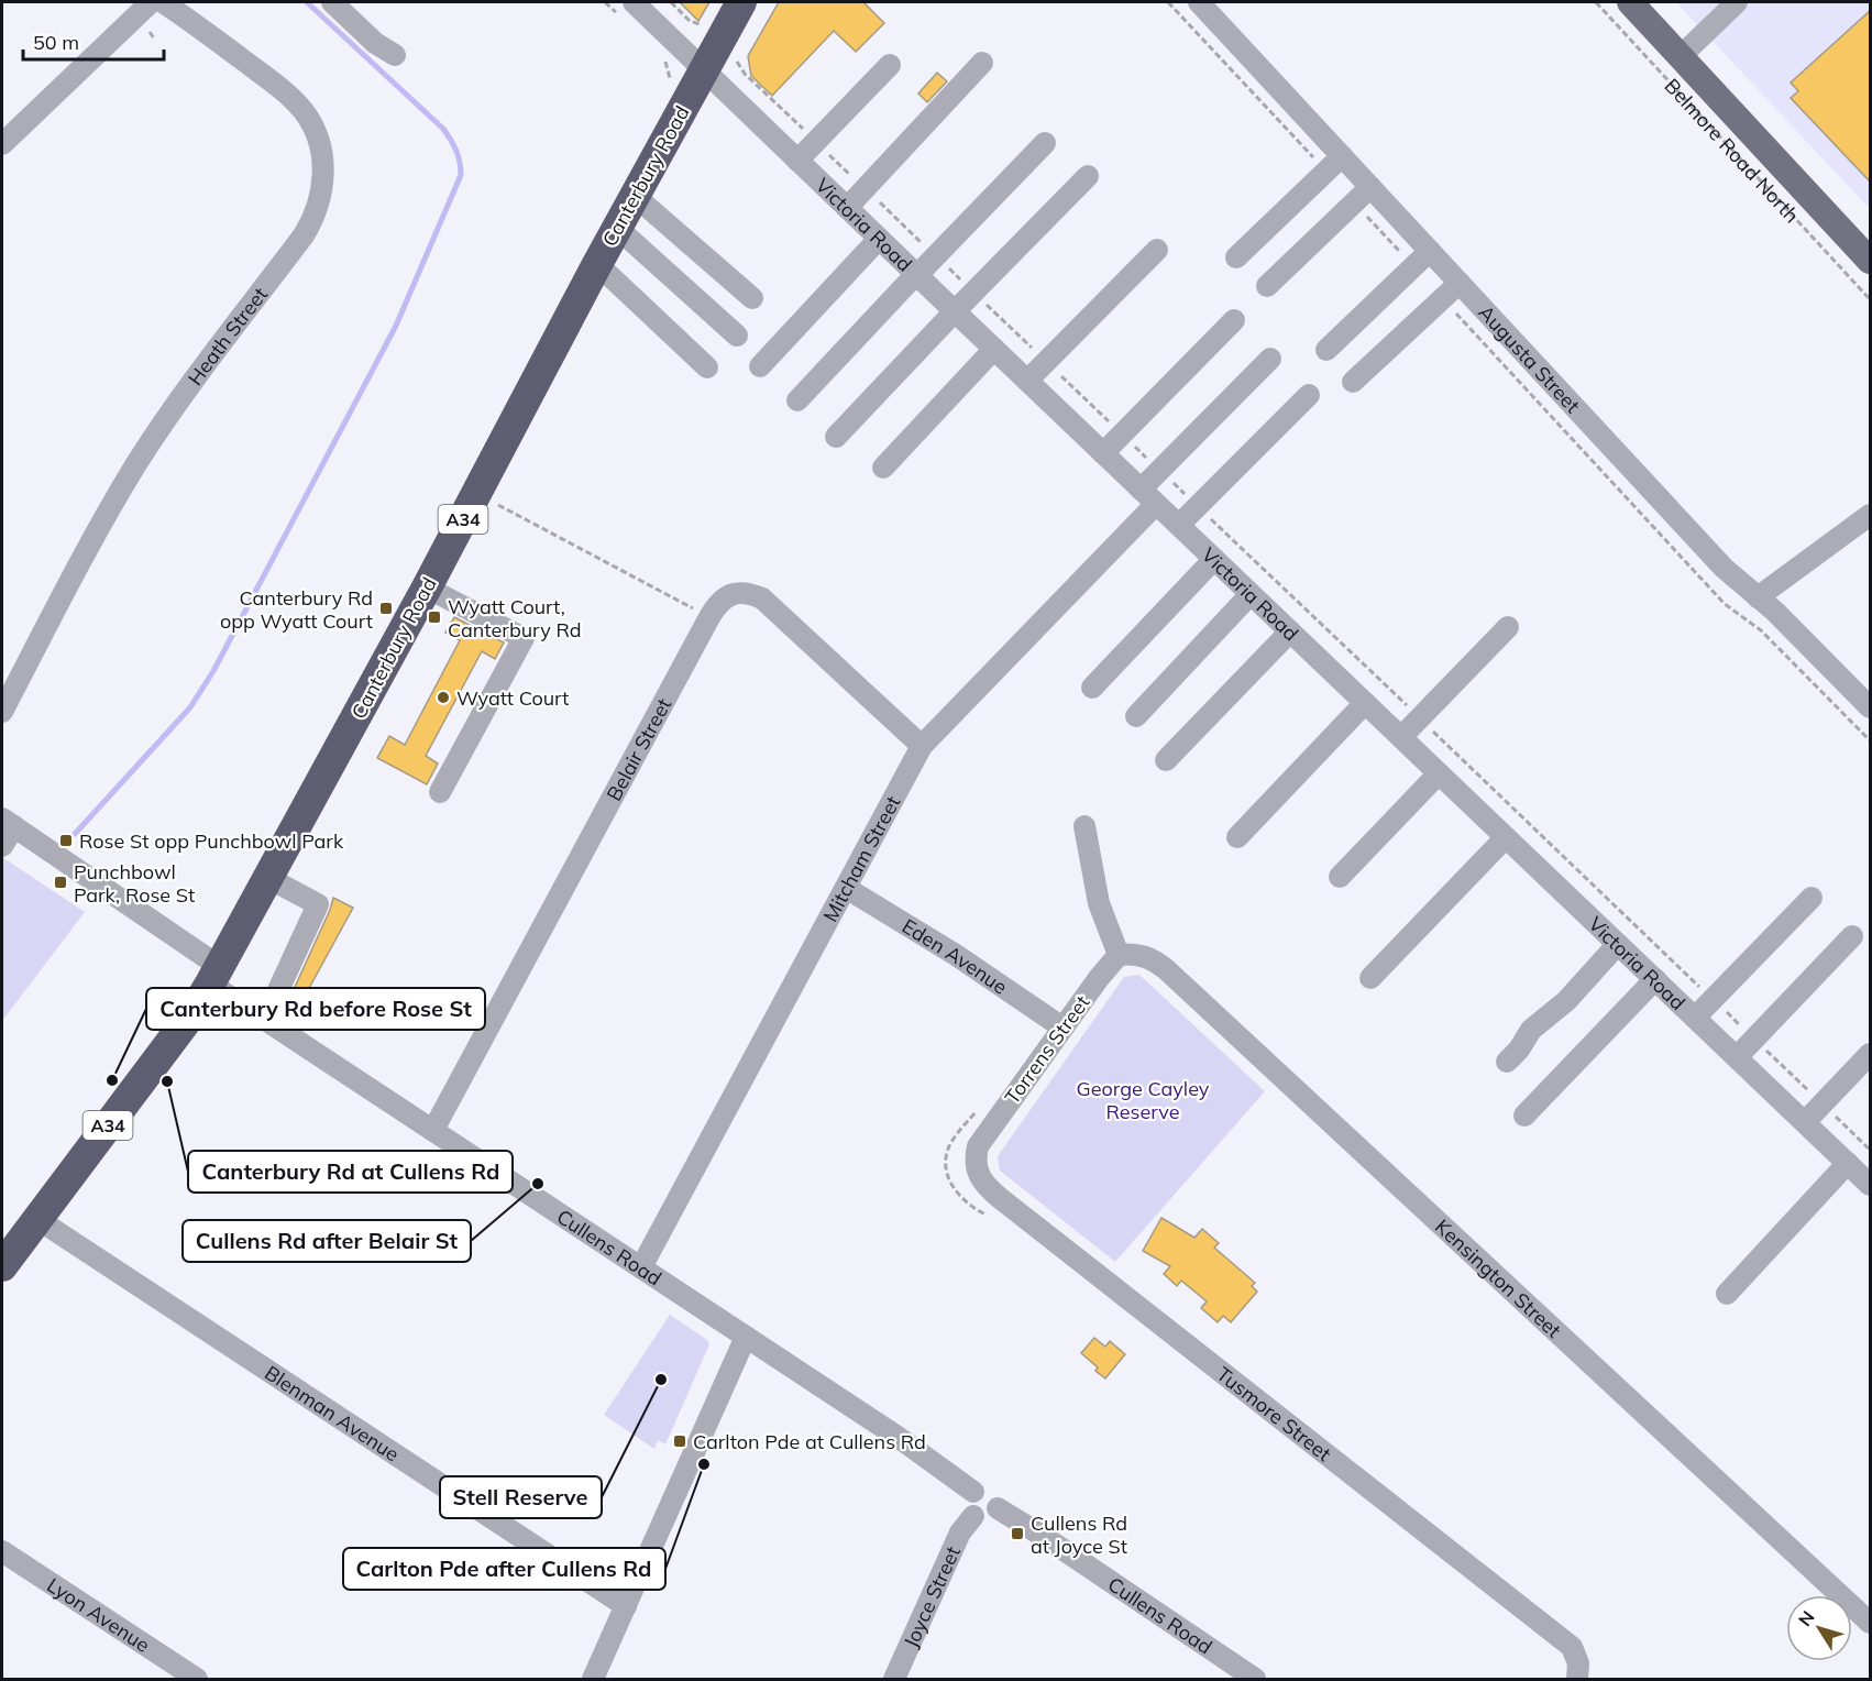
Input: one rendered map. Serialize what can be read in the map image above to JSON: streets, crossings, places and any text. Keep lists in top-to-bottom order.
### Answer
{
  "streets": {
    "highway": ["Canterbury Road", "A34"],
    "main road": ["Belmore Road North"],
    "street": [
      "Victoria Road",
      "Heath Street",
      "Augusta Street",
      "Belair Street",
      "Mitcham Street",
      "Eden Avenue",
      "Torrens Street",
      "Cullens Road",
      "Kensington Street",
      "Blenman Avenue",
      "Tusmore Street",
      "Joyce Street",
      "Lyon Avenue"
    ]
  },
  "crossings": [
    ["Canterbury Road", "Victoria Road"],
    ["Canterbury Road", "Cullens Road"],
    ["Canterbury Road", "Blenman Avenue"],
    ["Victoria Road", "Mitcham Street"],
    ["Belair Street", "Mitcham Street"],
    ["Belair Street", "Cullens Road"],
    ["Mitcham Street", "Eden Avenue"],
    ["Mitcham Street", "Cullens Road"],
    ["Eden Avenue", "Torrens Street"],
    ["Torrens Street", "Kensington Street"],
    ["Torrens Street", "Tusmore Street"],
    ["Cullens Road", "Joyce Street"]
  ],
  "parks": ["George Cayley Reserve"],
  "places": {
    "transit": [
      "Canterbury Rd opp Wyatt Court",
      "Wyatt Court, Canterbury Rd",
      "Rose St opp Punchbowl Park",
      "Punchbowl Park, Rose St",
      "Carlton Pde at Cullens Rd",
      "Cullens Rd at Joyce St"
    ],
    "other": [
      "Wyatt Court",
      "Canterbury Rd before Rose St",
      "Canterbury Rd at Cullens Rd",
      "Cullens Rd after Belair St",
      "Stell Reserve",
      "Carlton Pde after Cullens Rd"
    ]
  },
  "scale_bar": "50 m",
  "north": "top left"
}
